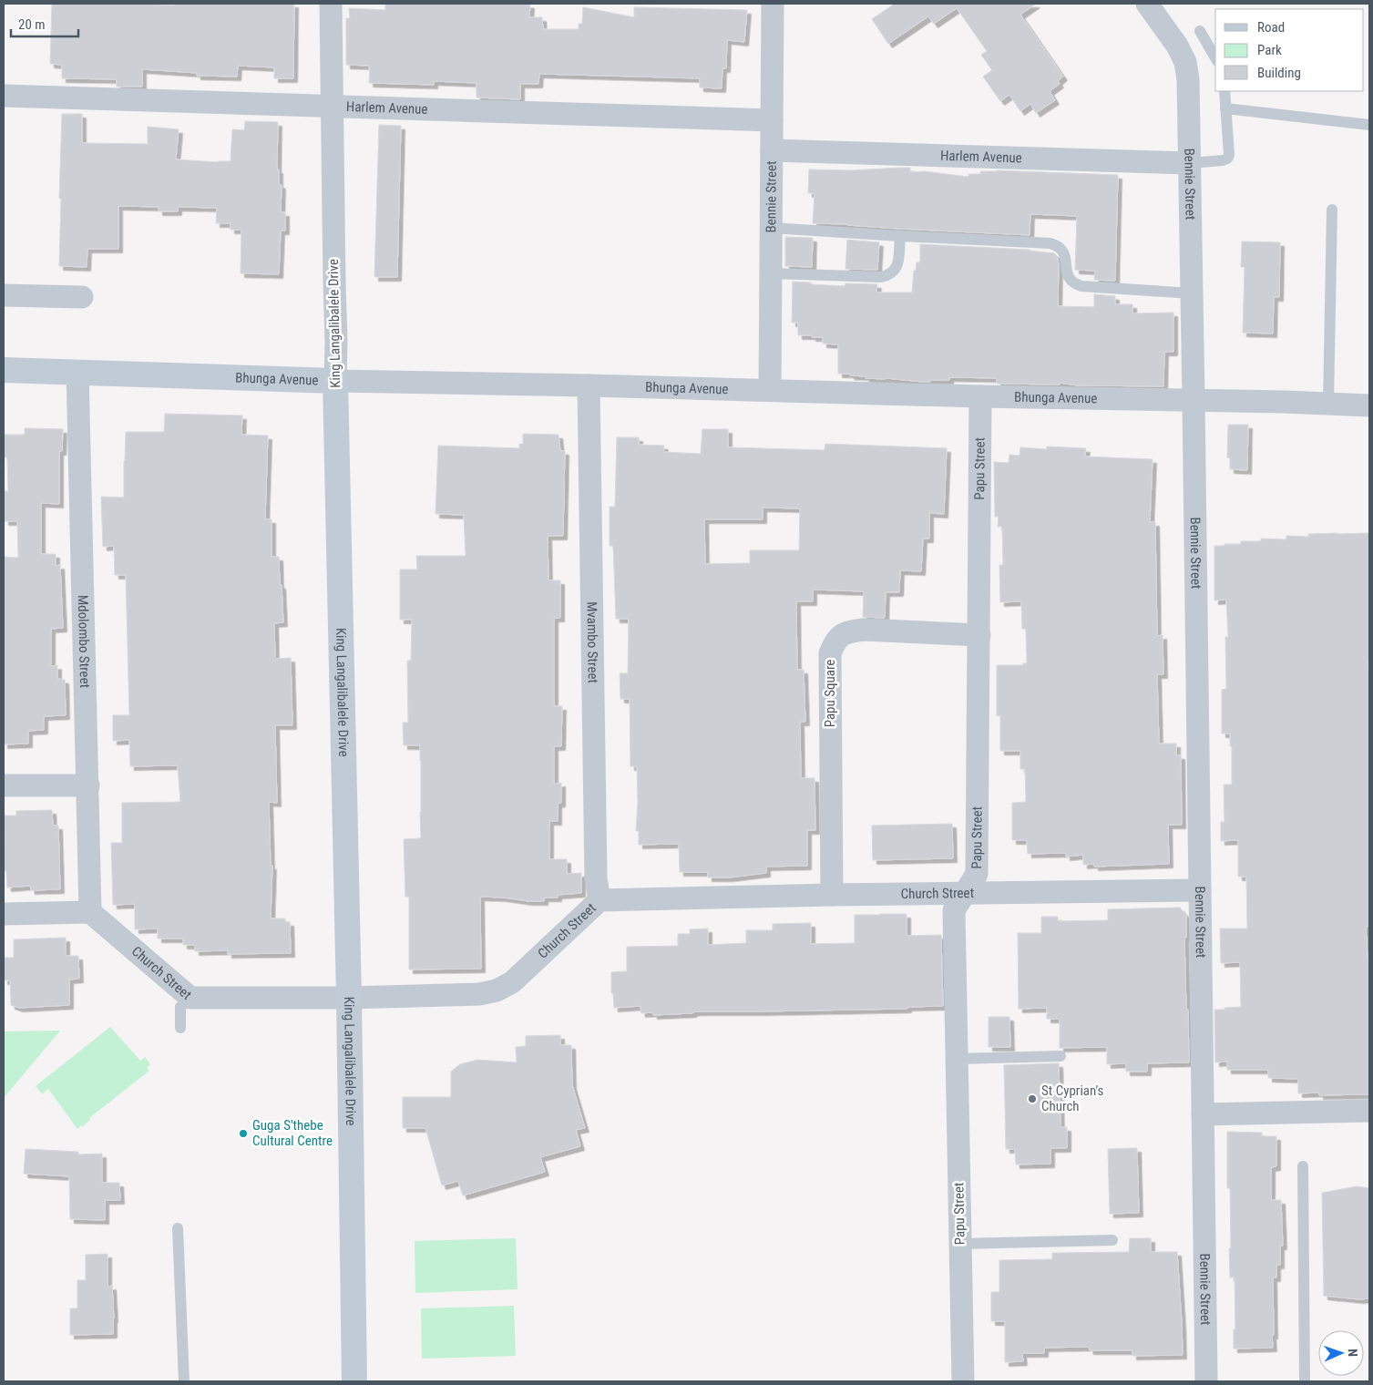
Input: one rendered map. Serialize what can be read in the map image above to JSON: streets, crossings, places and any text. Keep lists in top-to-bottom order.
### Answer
{
  "streets": {
    "street": [
      "Harlem Avenue",
      "Bennie Street",
      "King Langalibalele Drive",
      "Bhunga Avenue",
      "Papu Street",
      "Mdolombo Street",
      "Mvambo Street",
      "Papu Square",
      "Church Street"
    ]
  },
  "crossings": [
    ["Harlem Avenue", "Bennie Street"],
    ["Harlem Avenue", "King Langalibalele Drive"],
    ["Bennie Street", "Bhunga Avenue"],
    ["Bennie Street", "Church Street"],
    ["King Langalibalele Drive", "Bhunga Avenue"],
    ["King Langalibalele Drive", "Church Street"],
    ["Bhunga Avenue", "Papu Street"],
    ["Bhunga Avenue", "Mdolombo Street"],
    ["Bhunga Avenue", "Mvambo Street"],
    ["Papu Street", "Papu Square"],
    ["Papu Street", "Church Street"],
    ["Mdolombo Street", "Church Street"],
    ["Mvambo Street", "Church Street"],
    ["Papu Square", "Church Street"]
  ],
  "places": ["St Cyprian's Church", "Guga S'thebe Cultural Centre"],
  "legend": ["Road", "Park", "Building"],
  "scale_bar": "20 m",
  "north": "right"
}
